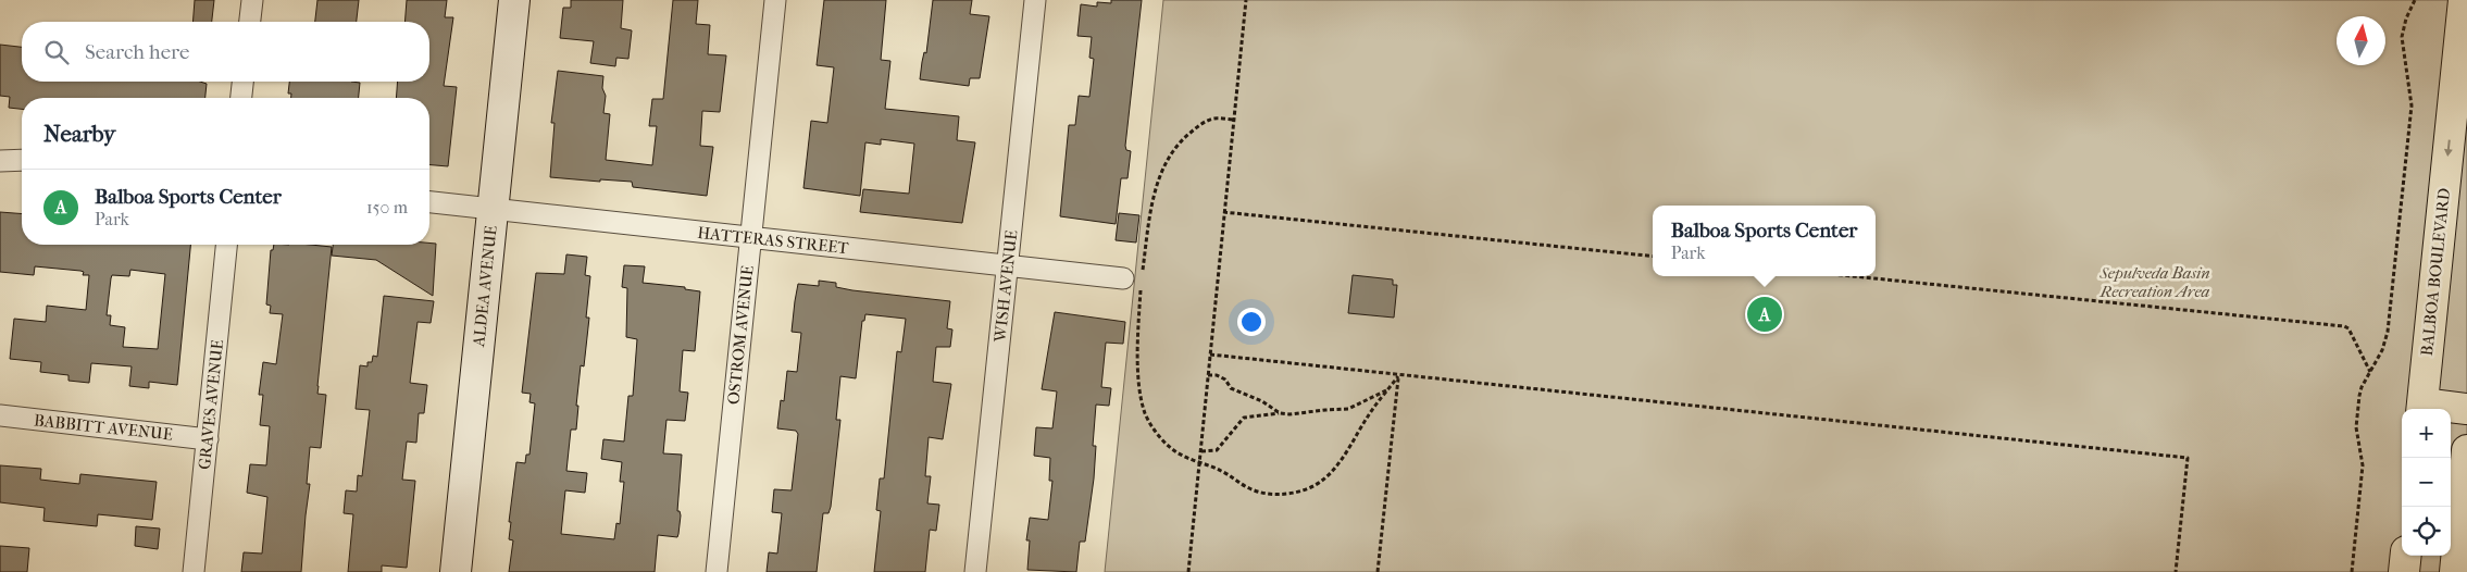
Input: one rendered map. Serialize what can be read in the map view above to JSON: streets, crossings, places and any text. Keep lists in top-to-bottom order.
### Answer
{
  "streets": {
    "main road": ["BALBOA BOULEVARD"],
    "street": [
      "HATTERAS STREET",
      "ALDEA AVENUE",
      "WISH AVENUE",
      "OSTROM AVENUE",
      "GRAVES AVENUE",
      "BABBITT AVENUE"
    ]
  },
  "crossings": [
    ["HATTERAS STREET", "ALDEA AVENUE"],
    ["HATTERAS STREET", "WISH AVENUE"],
    ["HATTERAS STREET", "OSTROM AVENUE"],
    ["GRAVES AVENUE", "BABBITT AVENUE"]
  ],
  "one_way": ["BALBOA BOULEVARD"],
  "parks": ["Sepulveda Basin Recreation Area"],
  "north": "top",
  "page": {
    "search": "Search here",
    "heading": "Nearby",
    "list": [
      {
        "mark": "A",
        "name": "Balboa Sports Center",
        "note": "Park",
        "value": "150 m"
      }
    ],
    "popup": ["Balboa Sports Center", "Park"],
    "pins": "A",
    "map_buttons": ["+", "−"]
  }
}
